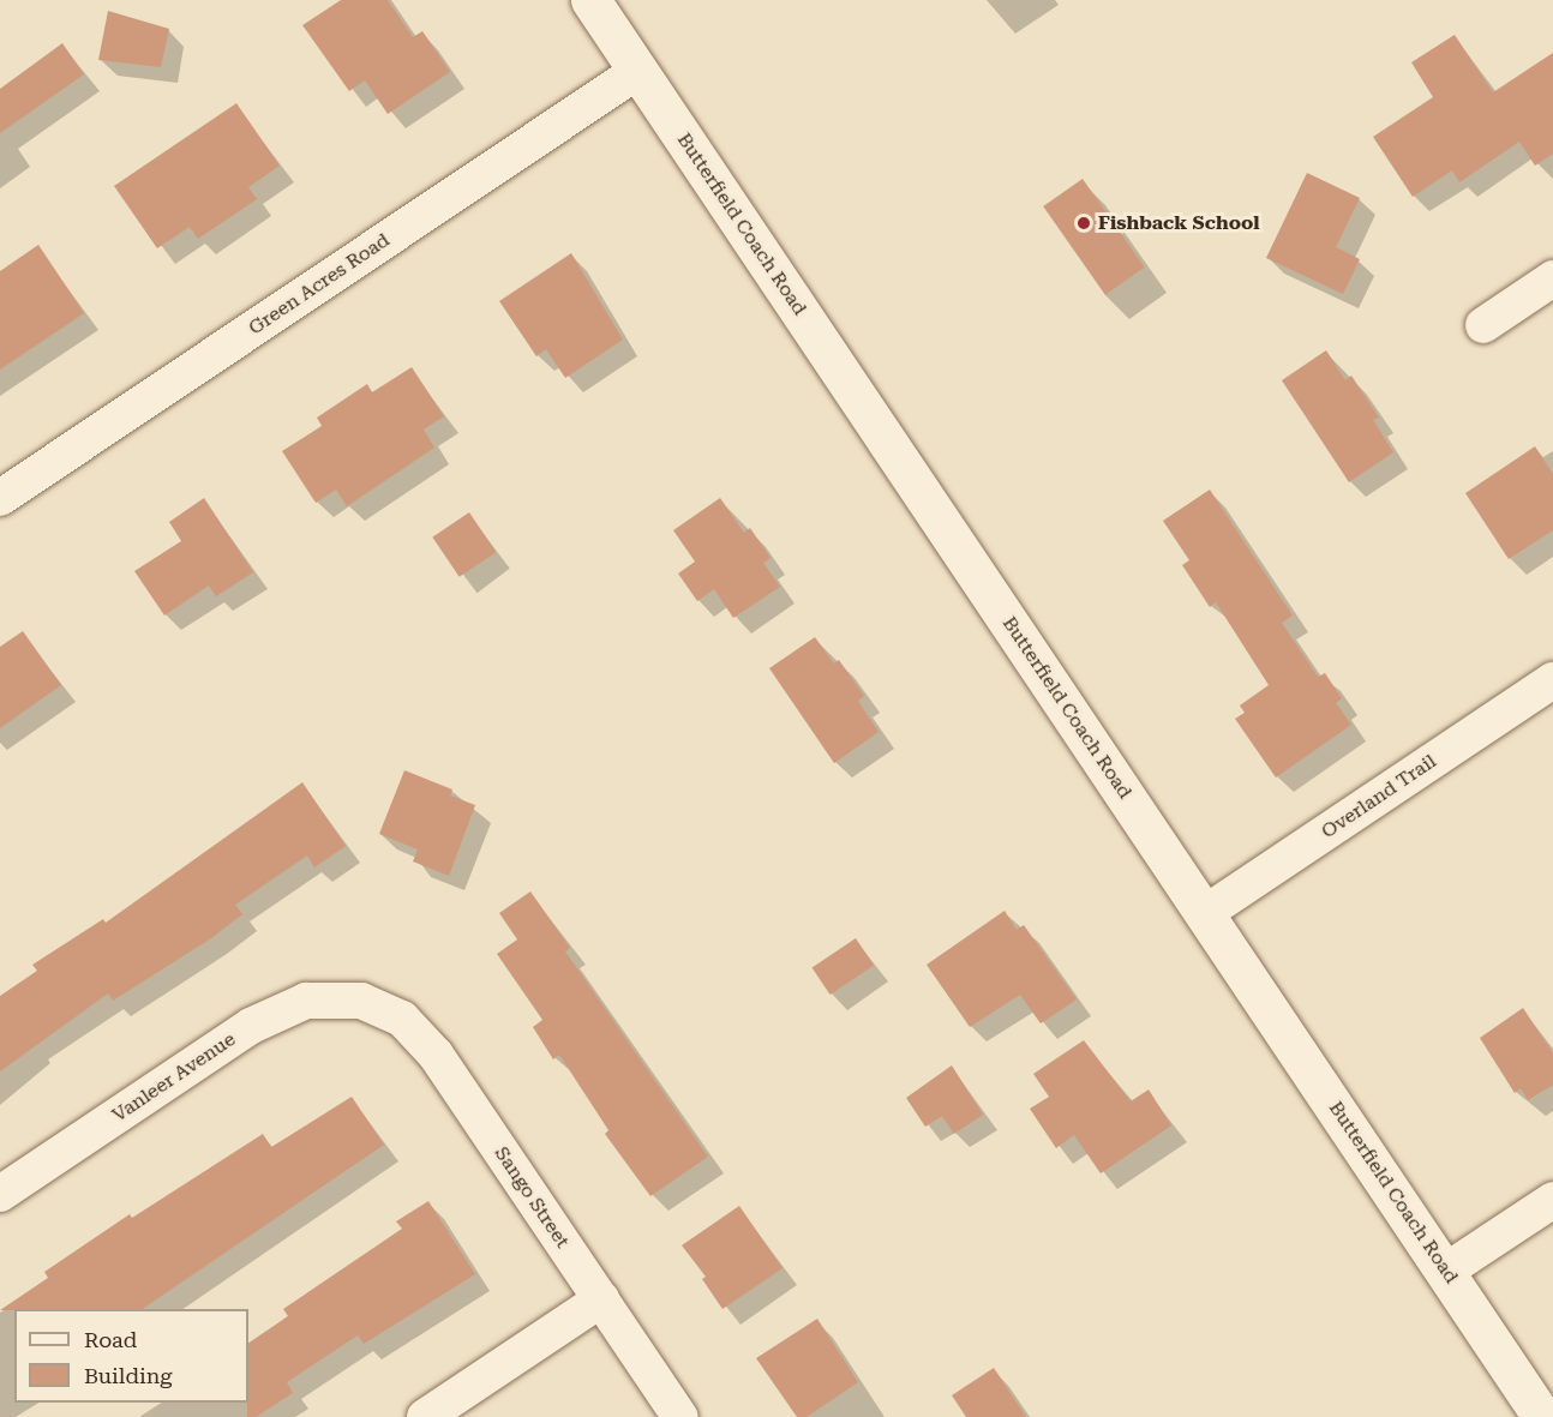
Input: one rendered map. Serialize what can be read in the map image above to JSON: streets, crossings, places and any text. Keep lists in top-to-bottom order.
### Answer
{
  "streets": {
    "main road": ["Butterfield Coach Road"],
    "street": [
      "Green Acres Road",
      "Overland Trail",
      "Vanleer Avenue",
      "Sango Street"
    ]
  },
  "crossings": [
    ["Butterfield Coach Road", "Green Acres Road"],
    ["Butterfield Coach Road", "Overland Trail"],
    ["Vanleer Avenue", "Sango Street"]
  ],
  "places": ["Fishback School"],
  "legend": ["Road", "Building"]
}
